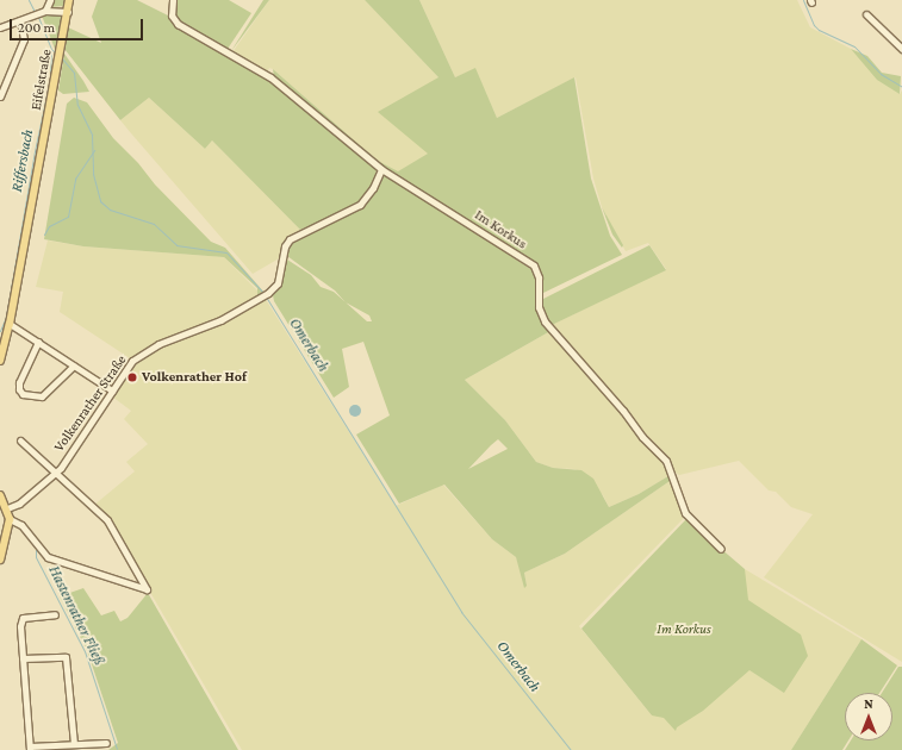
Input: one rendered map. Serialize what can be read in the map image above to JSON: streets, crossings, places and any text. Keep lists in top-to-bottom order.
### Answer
{
  "streets": {
    "main road": ["Eifelstraße"],
    "street": ["Im Korkus", "Volkenrather Straße"]
  },
  "crossings": [
    ["Im Korkus", "Volkenrather Straße"]
  ],
  "water": ["Riffersbach", "Omerbach", "Hastenrather Fließ"],
  "parks": ["Im Korkus"],
  "places": ["Volkenrather Hof"],
  "scale_bar": "200 m",
  "north": "top"
}
